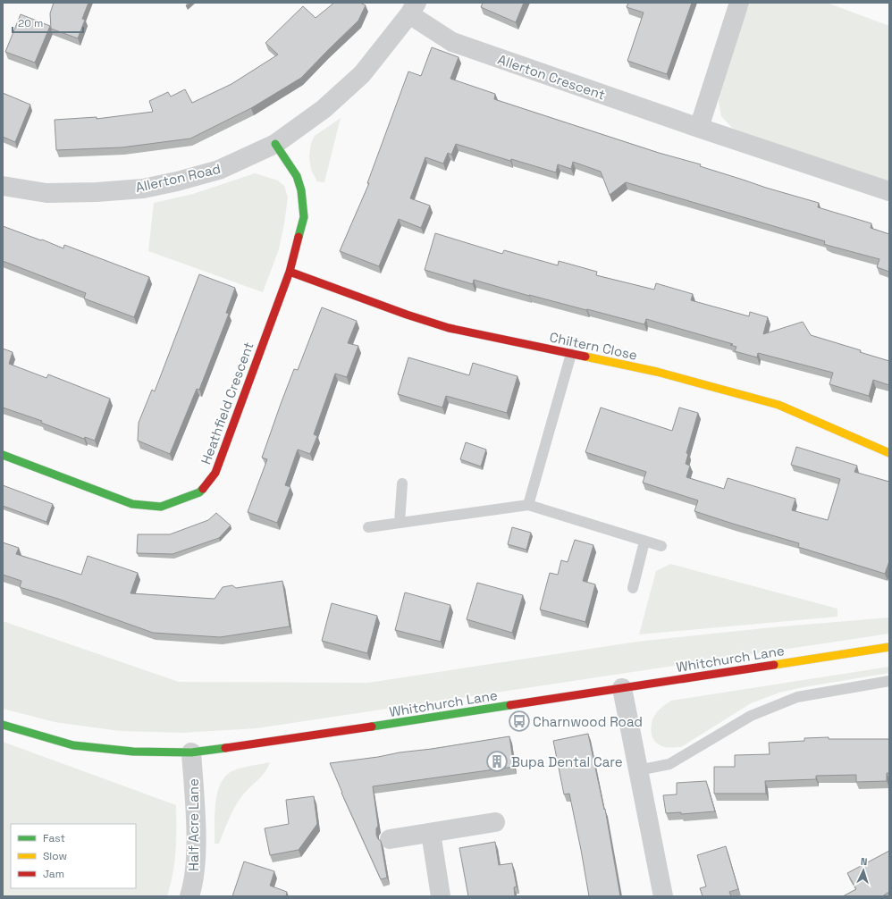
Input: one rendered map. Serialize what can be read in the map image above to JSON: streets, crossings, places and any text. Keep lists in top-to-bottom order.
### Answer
{
  "streets": {
    "street": [
      "Allerton Crescent",
      "Allerton Road",
      "Chiltern Close",
      "Heathfield Crescent",
      "Whitchurch Lane",
      "Half Acre Lane"
    ]
  },
  "crossings": [
    ["Allerton Crescent", "Allerton Road"],
    ["Allerton Road", "Heathfield Crescent"],
    ["Chiltern Close", "Heathfield Crescent"],
    ["Whitchurch Lane", "Half Acre Lane"]
  ],
  "places": {
    "bus stop": ["Charnwood Road"],
    "building": ["Bupa Dental Care"]
  },
  "legend": ["Fast", "Slow", "Jam"],
  "scale_bar": "20 m",
  "north": "top"
}
